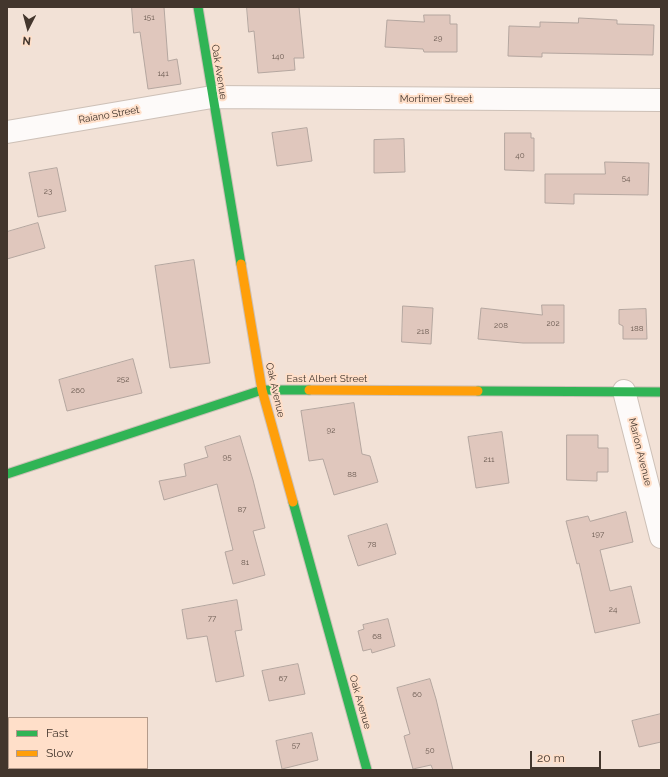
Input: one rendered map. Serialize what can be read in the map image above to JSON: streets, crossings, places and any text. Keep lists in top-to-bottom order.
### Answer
{
  "streets": {
    "street": [
      "Oak Avenue",
      "Mortimer Street",
      "Raiano Street",
      "East Albert Street",
      "Marion Avenue"
    ]
  },
  "crossings": [
    ["Oak Avenue", "Mortimer Street"],
    ["Oak Avenue", "Raiano Street"],
    ["Oak Avenue", "East Albert Street"],
    ["Mortimer Street", "Raiano Street"],
    ["East Albert Street", "Marion Avenue"]
  ],
  "house_numbers": [
    "151",
    "29",
    "140",
    "141",
    "40",
    "54",
    "23",
    "202",
    "208",
    "188",
    "218",
    "252",
    "260",
    "92",
    "95",
    "211",
    "88",
    "87",
    "197",
    "78",
    "81",
    "24",
    "77",
    "68",
    "67",
    "60",
    "57",
    "50"
  ],
  "legend": ["Fast", "Slow"],
  "scale_bar": "20 m",
  "north": "bottom"
}
